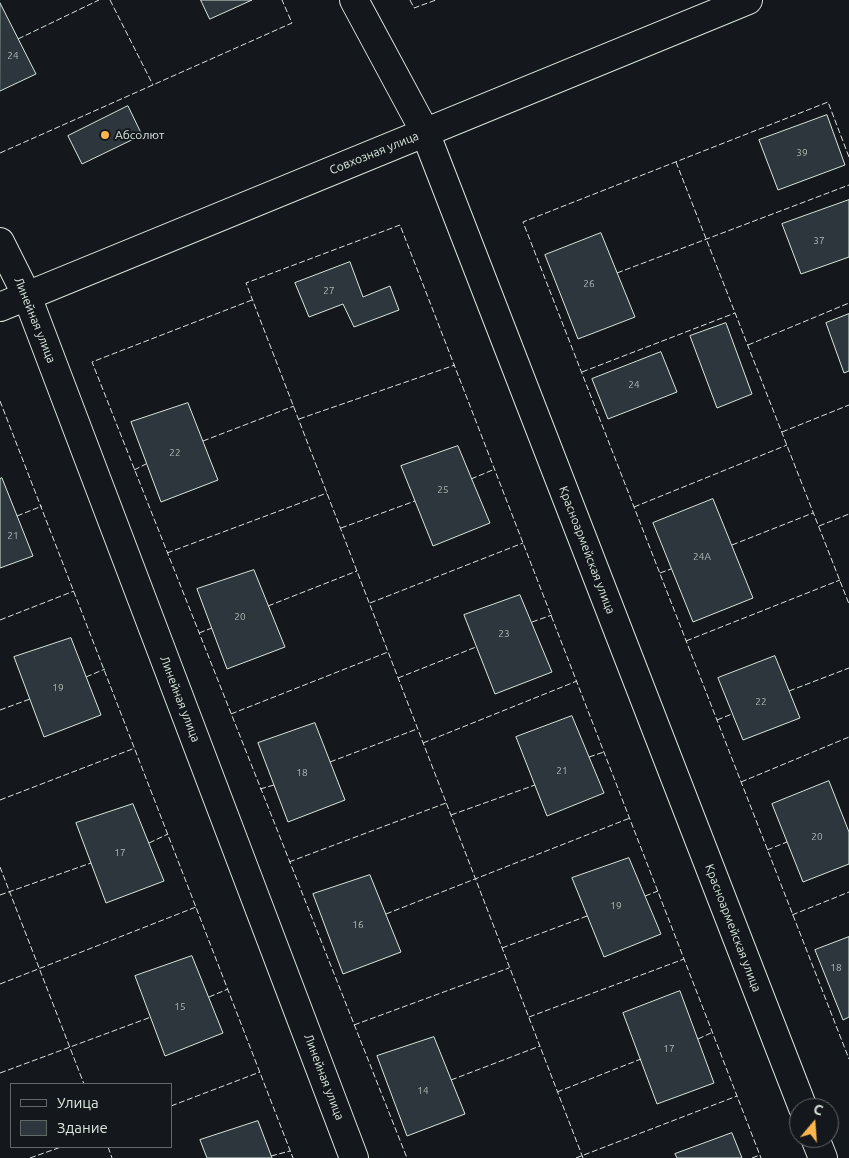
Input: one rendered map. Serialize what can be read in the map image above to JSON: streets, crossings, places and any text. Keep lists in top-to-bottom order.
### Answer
{
  "streets": {
    "street": ["Совхозная улица", "Линейная улица", "Красноармейская улица"]
  },
  "crossings": [
    ["Совхозная улица", "Линейная улица"],
    ["Совхозная улица", "Красноармейская улица"]
  ],
  "places": ["Абсолют"],
  "house_numbers": [
    "24",
    "39",
    "37",
    "26",
    "27",
    "24",
    "22",
    "25",
    "21",
    "24А",
    "20",
    "23",
    "19",
    "22",
    "21",
    "18",
    "20",
    "17",
    "19",
    "16",
    "18",
    "15",
    "17",
    "14"
  ],
  "legend": ["Улица", "Здание"],
  "north": "top"
}
